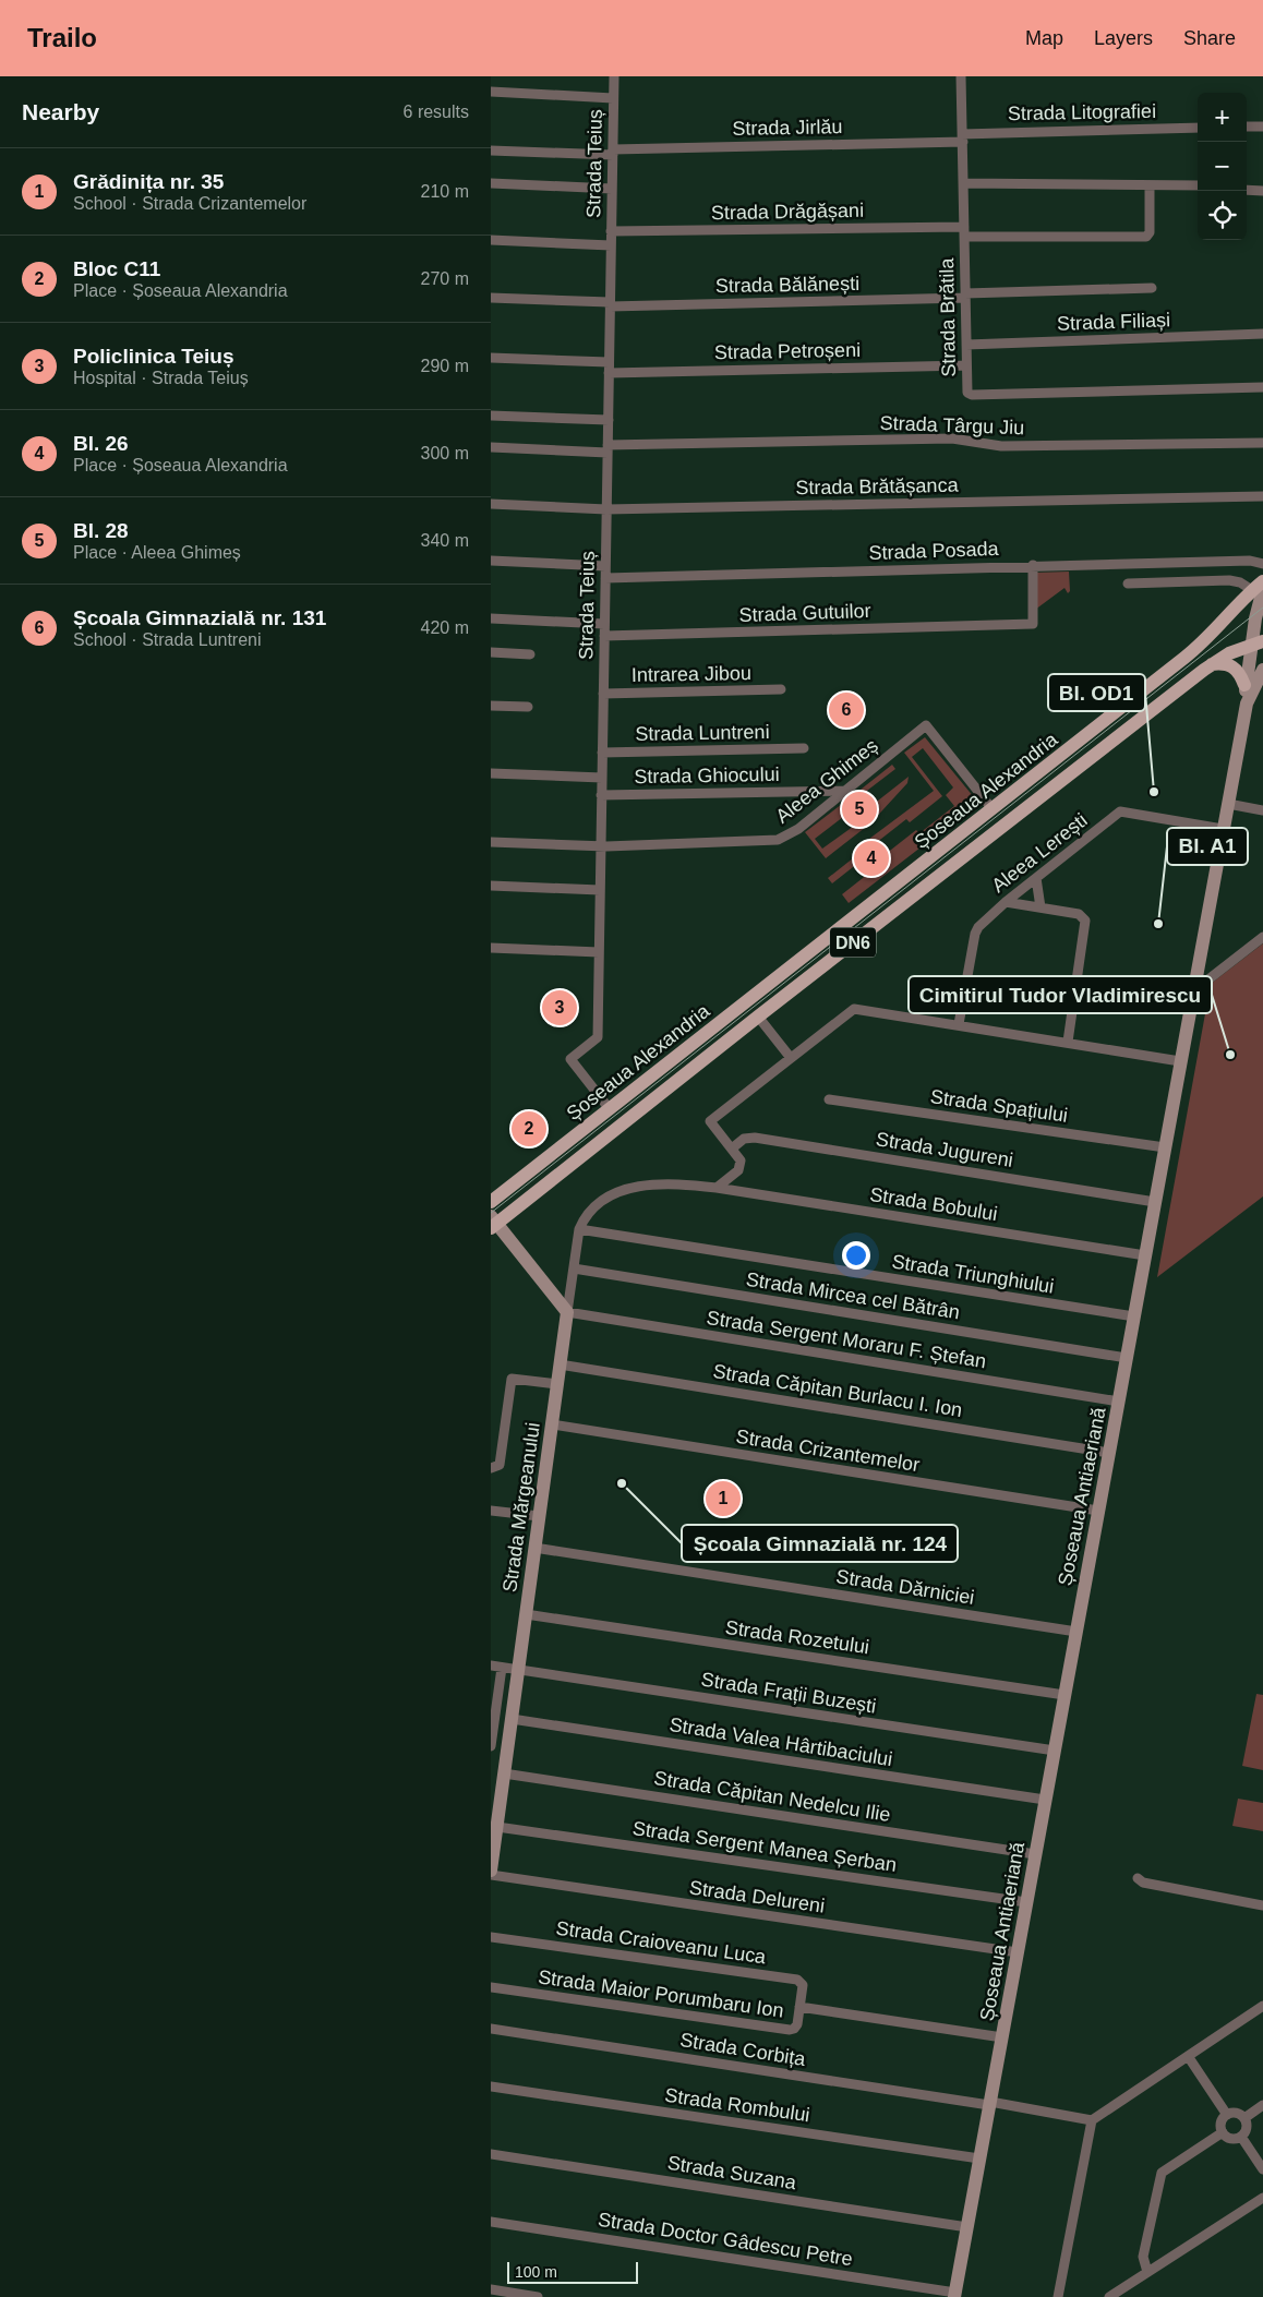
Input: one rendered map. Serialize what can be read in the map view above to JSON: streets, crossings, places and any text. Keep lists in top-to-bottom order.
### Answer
{
  "streets": {
    "main road": [
      "Șoseaua Alexandria",
      "DN6",
      "Șoseaua Antiaeriană",
      "Strada Mărgeanului"
    ],
    "street": [
      "Strada Litografiei",
      "Strada Jirlău",
      "Strada Teiuș",
      "Strada Drăgășani",
      "Strada Bălănești",
      "Strada Brătila",
      "Strada Filiași",
      "Strada Petroșeni",
      "Strada Târgu Jiu",
      "Strada Brătășanca",
      "Strada Posada",
      "Strada Gutuilor",
      "Intrarea Jibou",
      "Strada Luntreni",
      "Strada Ghiocului",
      "Aleea Ghimeș",
      "Aleea Lerești",
      "Strada Spațiului",
      "Strada Jugureni",
      "Strada Bobului",
      "Strada Triunghiului",
      "Strada Mircea cel Bătrân",
      "Strada Sergent Moraru F. Ștefan",
      "Strada Căpitan Burlacu I. Ion",
      "Strada Crizantemelor",
      "Strada Dărniciei",
      "Strada Rozetului",
      "Strada Frații Buzești",
      "Strada Valea Hârtibaciului",
      "Strada Căpitan Nedelcu Ilie",
      "Strada Sergent Manea Șerban",
      "Strada Delureni",
      "Strada Craioveanu Luca",
      "Strada Maior Porumbaru Ion",
      "Strada Corbița",
      "Strada Rombului",
      "Strada Suzana",
      "Strada Doctor Gâdescu Petre"
    ]
  },
  "crossings": [
    ["Strada Litografiei", "Strada Jirlău"],
    ["Strada Litografiei", "Strada Brătila"],
    ["Strada Jirlău", "Strada Teiuș"],
    ["Strada Jirlău", "Strada Brătila"],
    ["Strada Teiuș", "Strada Drăgășani"],
    ["Strada Teiuș", "Strada Bălănești"],
    ["Strada Teiuș", "Strada Petroșeni"],
    ["Strada Teiuș", "Strada Târgu Jiu"],
    ["Strada Teiuș", "Strada Brătășanca"],
    ["Strada Teiuș", "Strada Posada"],
    ["Strada Teiuș", "Strada Gutuilor"],
    ["Strada Teiuș", "Intrarea Jibou"],
    ["Strada Teiuș", "Strada Luntreni"],
    ["Strada Teiuș", "Strada Ghiocului"],
    ["Strada Teiuș", "Aleea Ghimeș"],
    ["Strada Teiuș", "Șoseaua Alexandria"],
    ["Strada Drăgășani", "Strada Brătila"],
    ["Strada Bălănești", "Strada Brătila"],
    ["Strada Brătila", "Strada Filiași"],
    ["Strada Brătila", "Strada Petroșeni"],
    ["Strada Posada", "Strada Gutuilor"],
    ["Strada Ghiocului", "Aleea Ghimeș"],
    ["Aleea Ghimeș", "Șoseaua Alexandria"],
    ["Șoseaua Alexandria", "Șoseaua Antiaeriană"],
    ["Aleea Lerești", "Șoseaua Antiaeriană"],
    ["Strada Spațiului", "Șoseaua Antiaeriană"],
    ["Strada Jugureni", "Șoseaua Antiaeriană"],
    ["Strada Bobului", "Strada Triunghiului"],
    ["Strada Bobului", "Șoseaua Antiaeriană"],
    ["Strada Bobului", "Strada Mărgeanului"],
    ["Strada Triunghiului", "Șoseaua Antiaeriană"],
    ["Strada Triunghiului", "Strada Mărgeanului"],
    ["Strada Mircea cel Bătrân", "Șoseaua Antiaeriană"],
    ["Strada Mircea cel Bătrân", "Strada Mărgeanului"],
    ["Strada Sergent Moraru F. Ștefan", "Șoseaua Antiaeriană"],
    ["Strada Sergent Moraru F. Ștefan", "Strada Mărgeanului"],
    ["Strada Căpitan Burlacu I. Ion", "Șoseaua Antiaeriană"],
    ["Strada Căpitan Burlacu I. Ion", "Strada Mărgeanului"],
    ["Strada Crizantemelor", "Șoseaua Antiaeriană"],
    ["Strada Crizantemelor", "Strada Mărgeanului"],
    ["Șoseaua Antiaeriană", "Strada Dărniciei"],
    ["Șoseaua Antiaeriană", "Strada Rozetului"],
    ["Șoseaua Antiaeriană", "Strada Frații Buzești"],
    ["Șoseaua Antiaeriană", "Strada Valea Hârtibaciului"],
    ["Șoseaua Antiaeriană", "Strada Căpitan Nedelcu Ilie"],
    ["Șoseaua Antiaeriană", "Strada Sergent Manea Șerban"],
    ["Șoseaua Antiaeriană", "Strada Delureni"],
    ["Șoseaua Antiaeriană", "Strada Maior Porumbaru Ion"],
    ["Șoseaua Antiaeriană", "Strada Corbița"],
    ["Șoseaua Antiaeriană", "Strada Rombului"],
    ["Șoseaua Antiaeriană", "Strada Suzana"],
    ["Șoseaua Antiaeriană", "Strada Doctor Gâdescu Petre"],
    ["Strada Mărgeanului", "Strada Dărniciei"],
    ["Strada Mărgeanului", "Strada Rozetului"],
    ["Strada Mărgeanului", "Strada Frații Buzești"],
    ["Strada Mărgeanului", "Strada Valea Hârtibaciului"],
    ["Strada Mărgeanului", "Strada Căpitan Nedelcu Ilie"],
    ["Strada Mărgeanului", "Strada Sergent Manea Șerban"],
    ["Strada Craioveanu Luca", "Strada Maior Porumbaru Ion"]
  ],
  "places": [
    "Bl. OD1",
    "Bl. A1",
    "Cimitirul Tudor Vladimirescu",
    "Școala Gimnazială nr. 124"
  ],
  "scale_bar": "100 m",
  "page": {
    "header": "Trailo",
    "nav": ["Map", "Layers", "Share"],
    "heading": ["Nearby", "6 results"],
    "map_buttons": ["+", "−"],
    "list": [
      {
        "mark": "1",
        "name": "Grădinița nr. 35",
        "note": "School · Strada Crizantemelor",
        "value": "210 m"
      },
      {
        "mark": "2",
        "name": "Bloc C11",
        "note": "Place · Șoseaua Alexandria",
        "value": "270 m"
      },
      {
        "mark": "3",
        "name": "Policlinica Teiuș",
        "note": "Hospital · Strada Teiuș",
        "value": "290 m"
      },
      {
        "mark": "4",
        "name": "Bl. 26",
        "note": "Place · Șoseaua Alexandria",
        "value": "300 m"
      },
      {
        "mark": "5",
        "name": "Bl. 28",
        "note": "Place · Aleea Ghimeș",
        "value": "340 m"
      },
      {
        "mark": "6",
        "name": "Școala Gimnazială nr. 131",
        "note": "School · Strada Luntreni",
        "value": "420 m"
      }
    ],
    "pins": [
      "6",
      "5",
      "4",
      "3",
      "2",
      "1"
    ],
    "scale": "100 m"
  }
}
